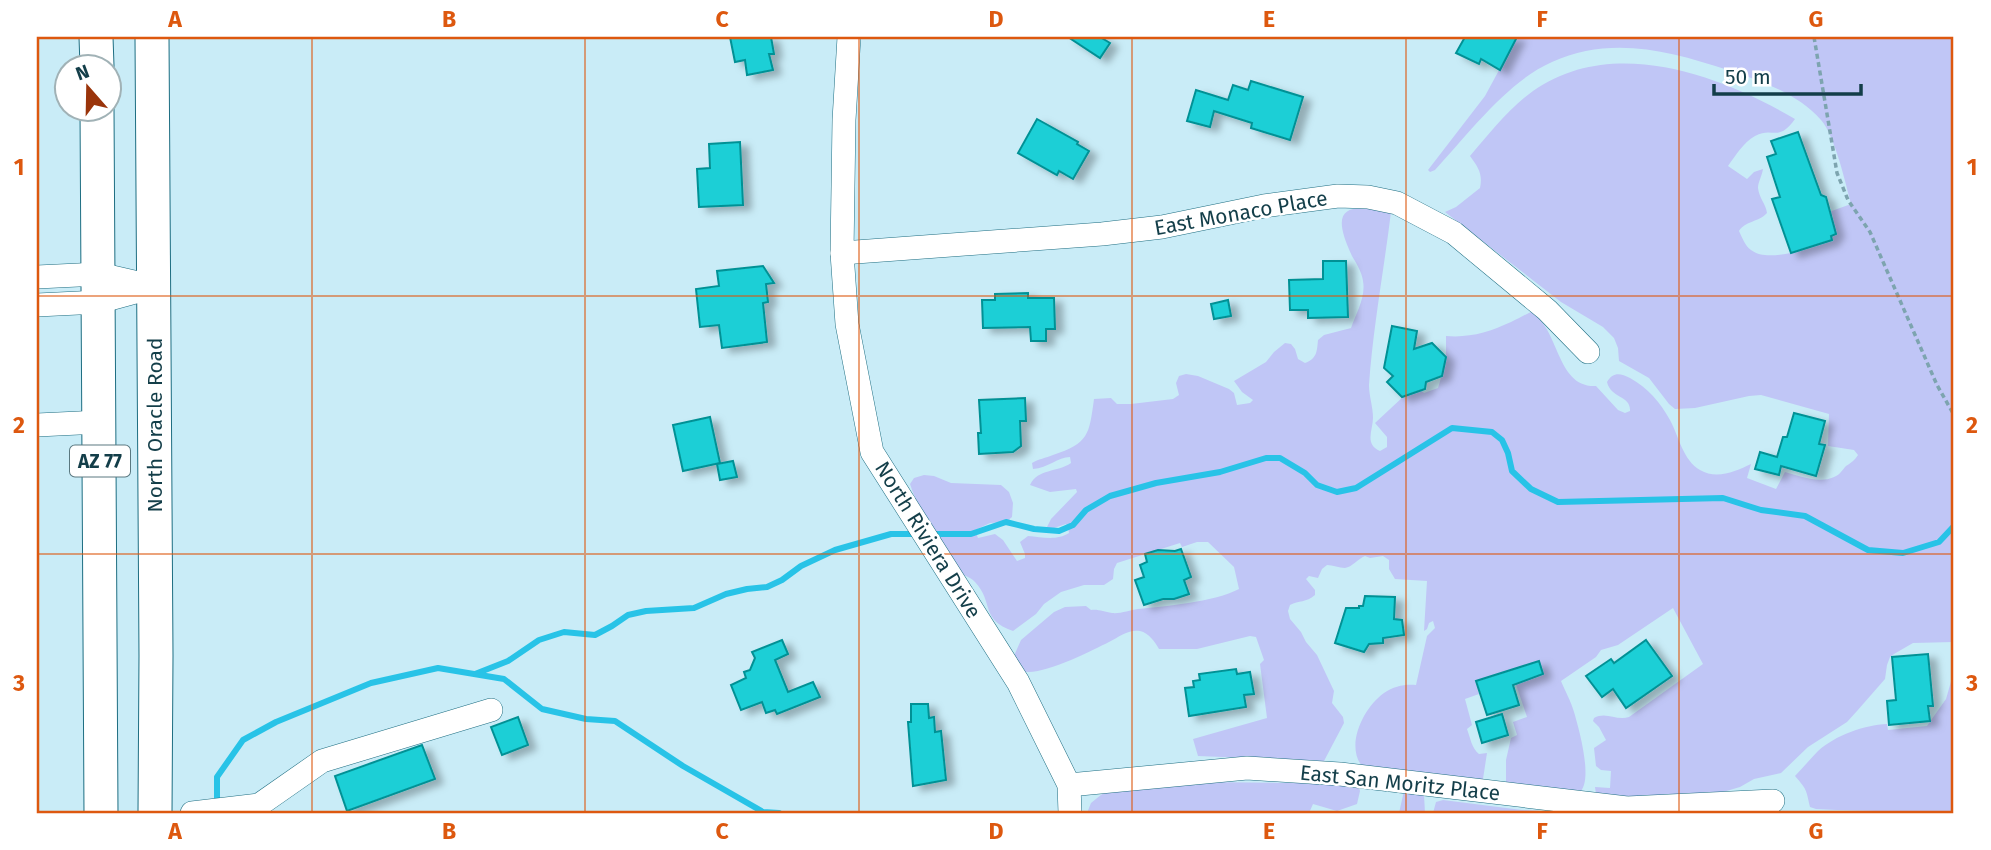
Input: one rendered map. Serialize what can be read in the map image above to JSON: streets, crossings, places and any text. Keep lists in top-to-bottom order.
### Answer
{
  "streets": {
    "highway": ["North Oracle Road", "AZ 77"],
    "street": ["East Monaco Place", "North Riviera Drive", "East San Moritz Place"]
  },
  "crossings": [
    ["East Monaco Place", "North Riviera Drive"],
    ["North Riviera Drive", "East San Moritz Place"]
  ],
  "scale_bar": "50 m",
  "north": "top",
  "grid": {
    "columns": [
      "A",
      "B",
      "C",
      "D",
      "E",
      "F",
      "G"
    ],
    "rows": ["1", "2", "3"]
  }
}
